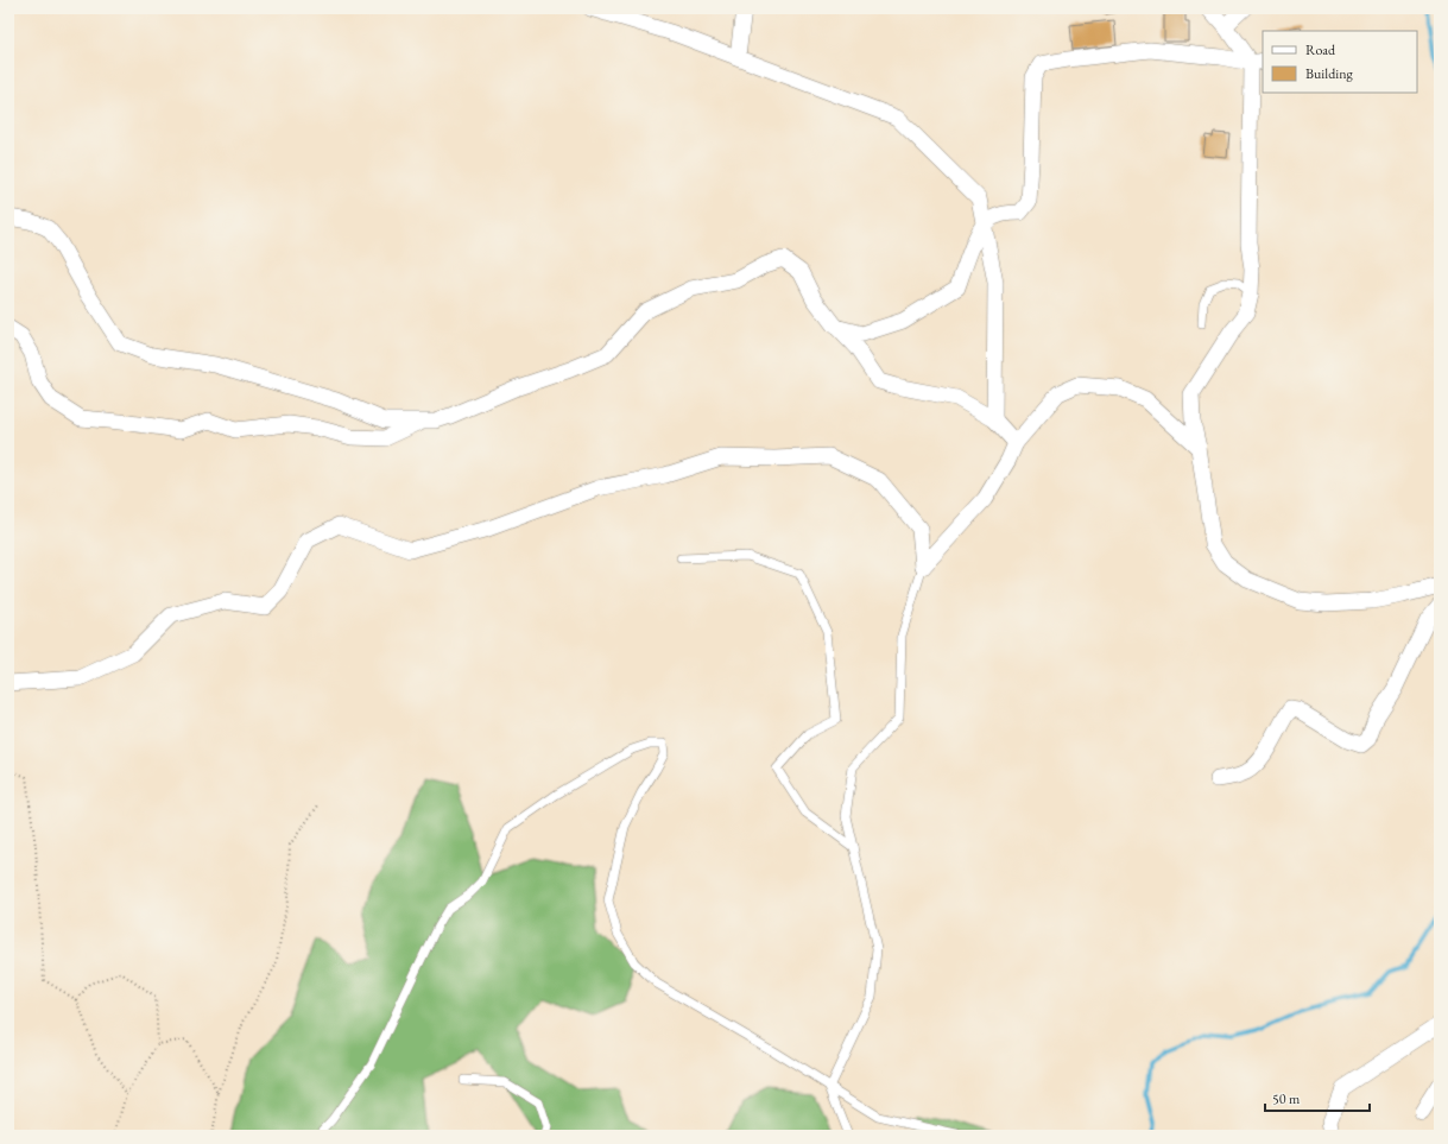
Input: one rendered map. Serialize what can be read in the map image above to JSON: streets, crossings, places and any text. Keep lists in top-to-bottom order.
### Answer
{
  "legend": ["Road", "Building"],
  "scale_bar": "50 m"
}
